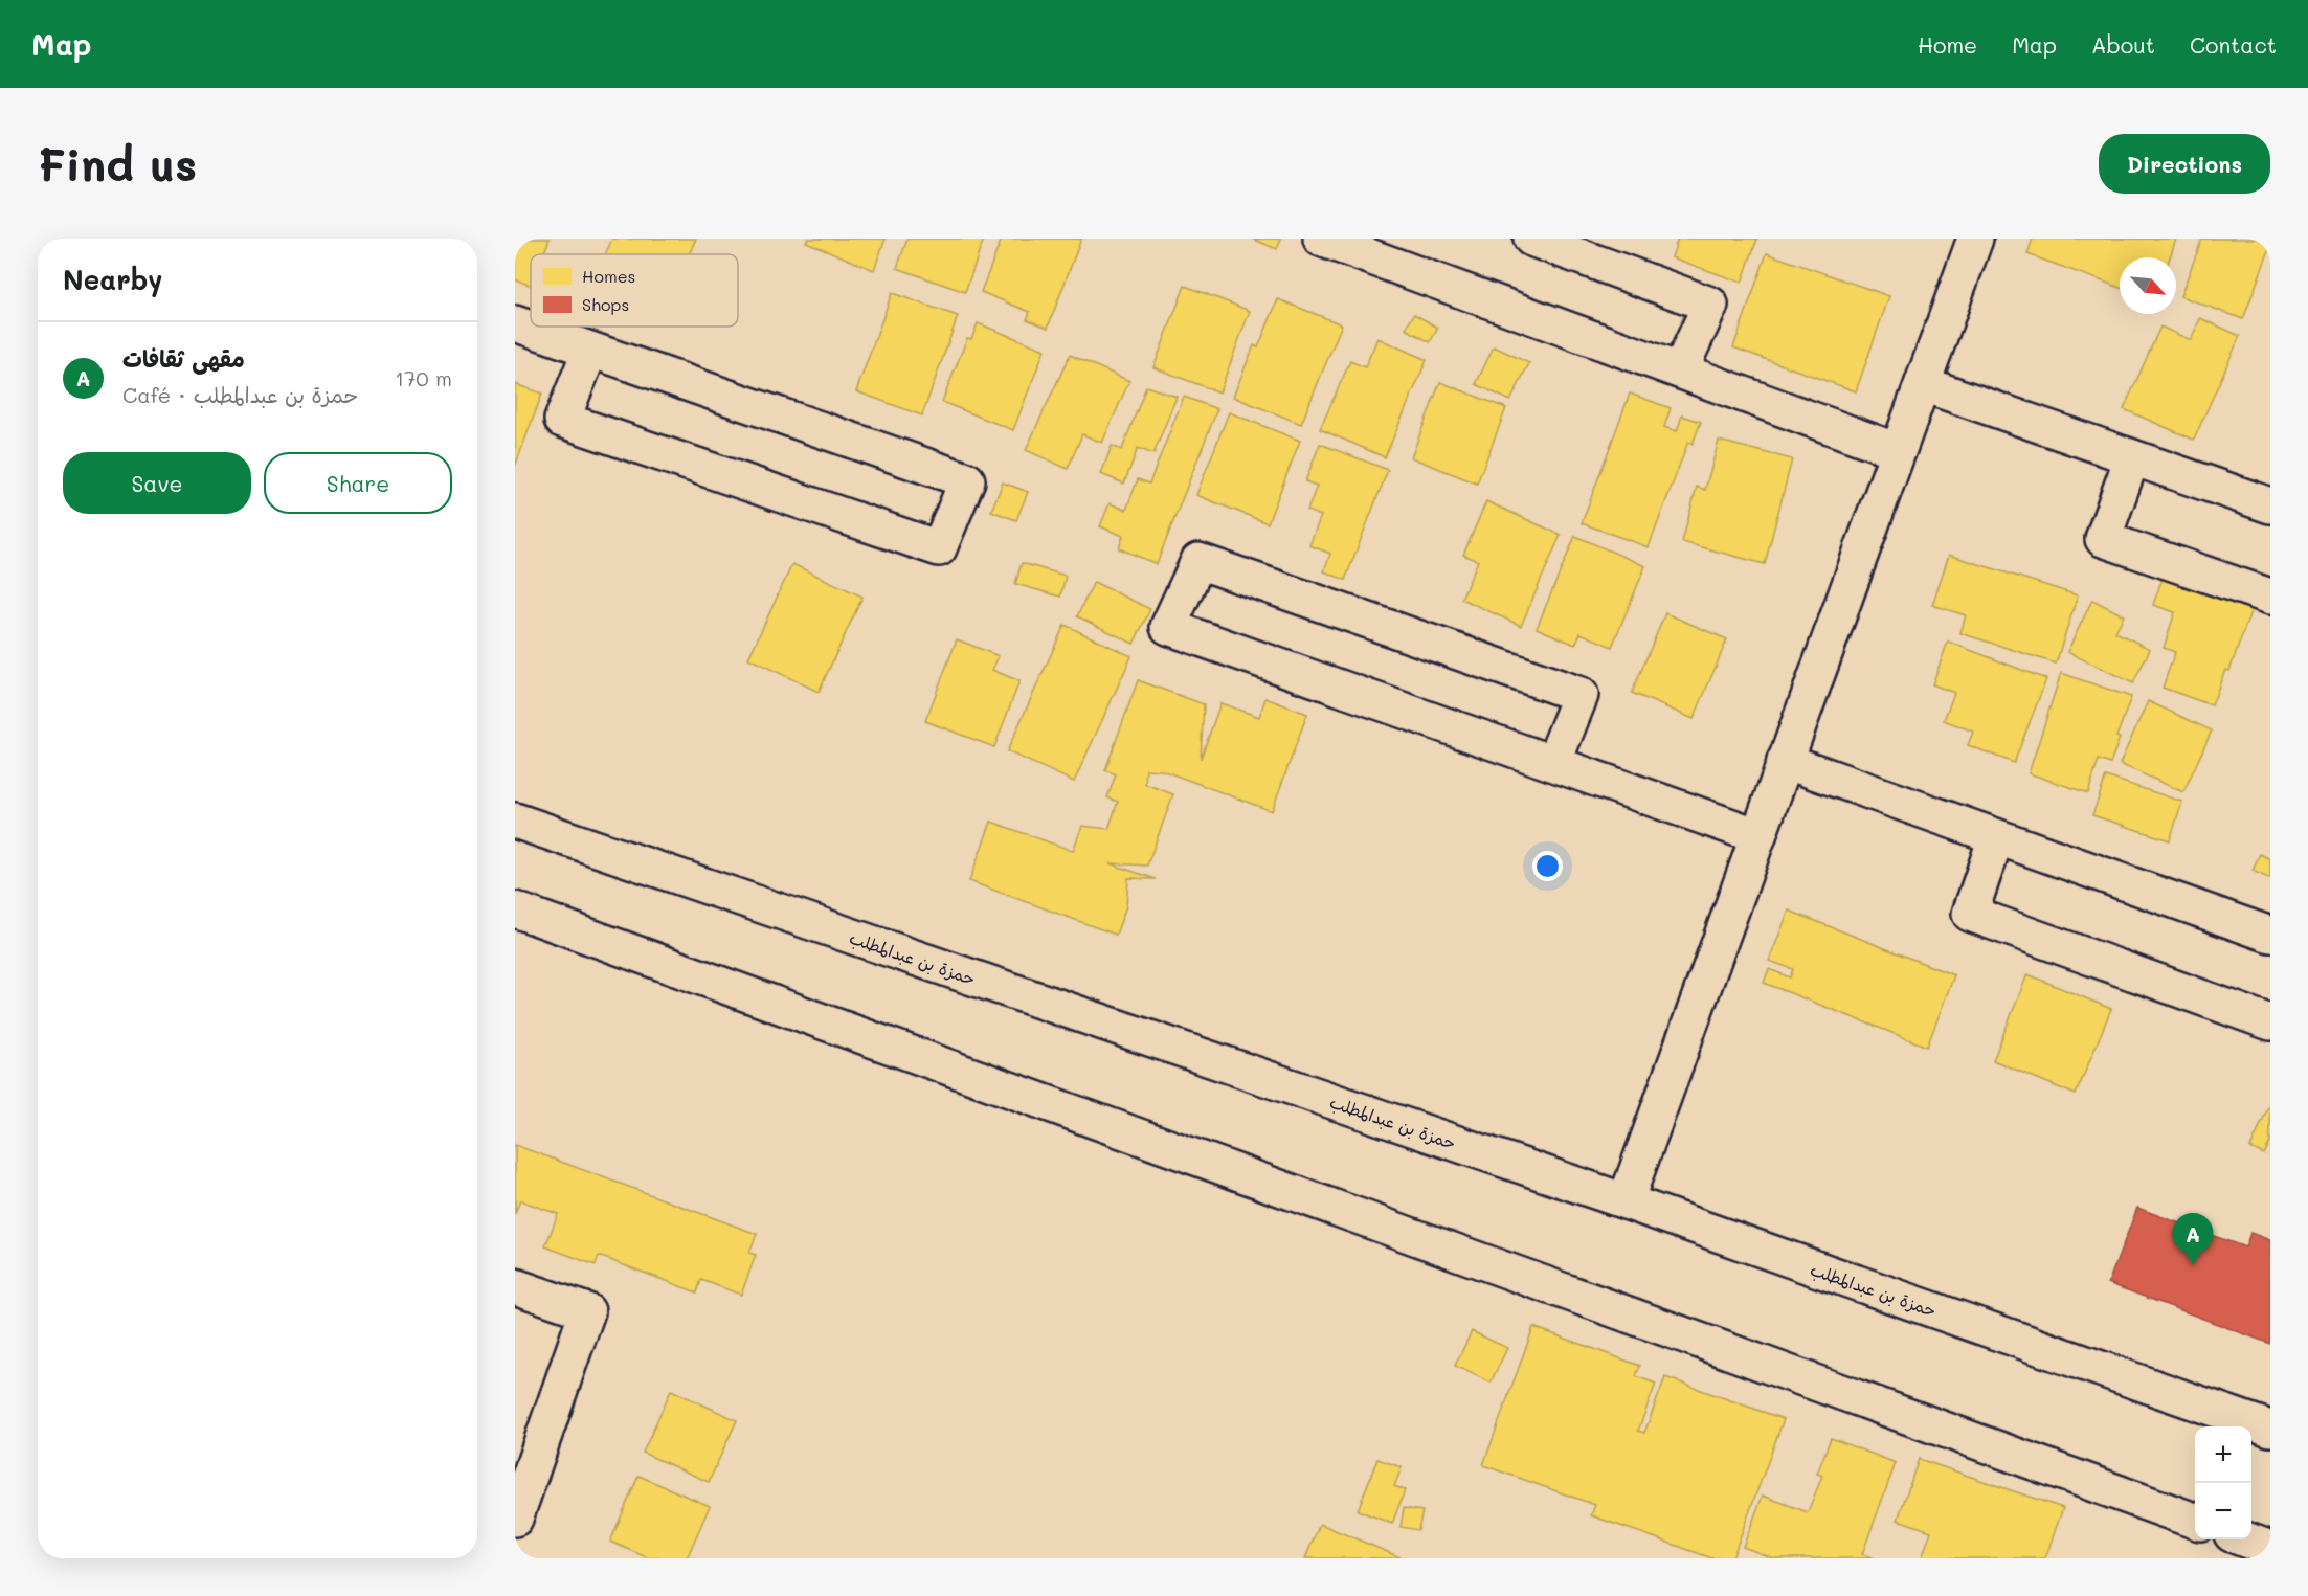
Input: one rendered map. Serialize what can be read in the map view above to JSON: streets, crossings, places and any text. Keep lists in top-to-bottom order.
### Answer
{
  "streets": {
    "street": ["حمزة بن عبدالمطلب"]
  },
  "legend": ["Homes", "Shops"],
  "north": "bottom right",
  "page": {
    "header": "Map",
    "nav": [
      "Home",
      "Map",
      "About",
      "Contact"
    ],
    "buttons": [
      "Directions",
      ["Save", "Share"]
    ],
    "title": "Find us",
    "heading": "Nearby",
    "list": [
      {
        "mark": "A",
        "name": "مقهى ثقافات",
        "note": "Café · حمزة بن عبدالمطلب",
        "value": "170 m"
      }
    ],
    "pins": "A",
    "map_buttons": ["+", "−"]
  }
}
